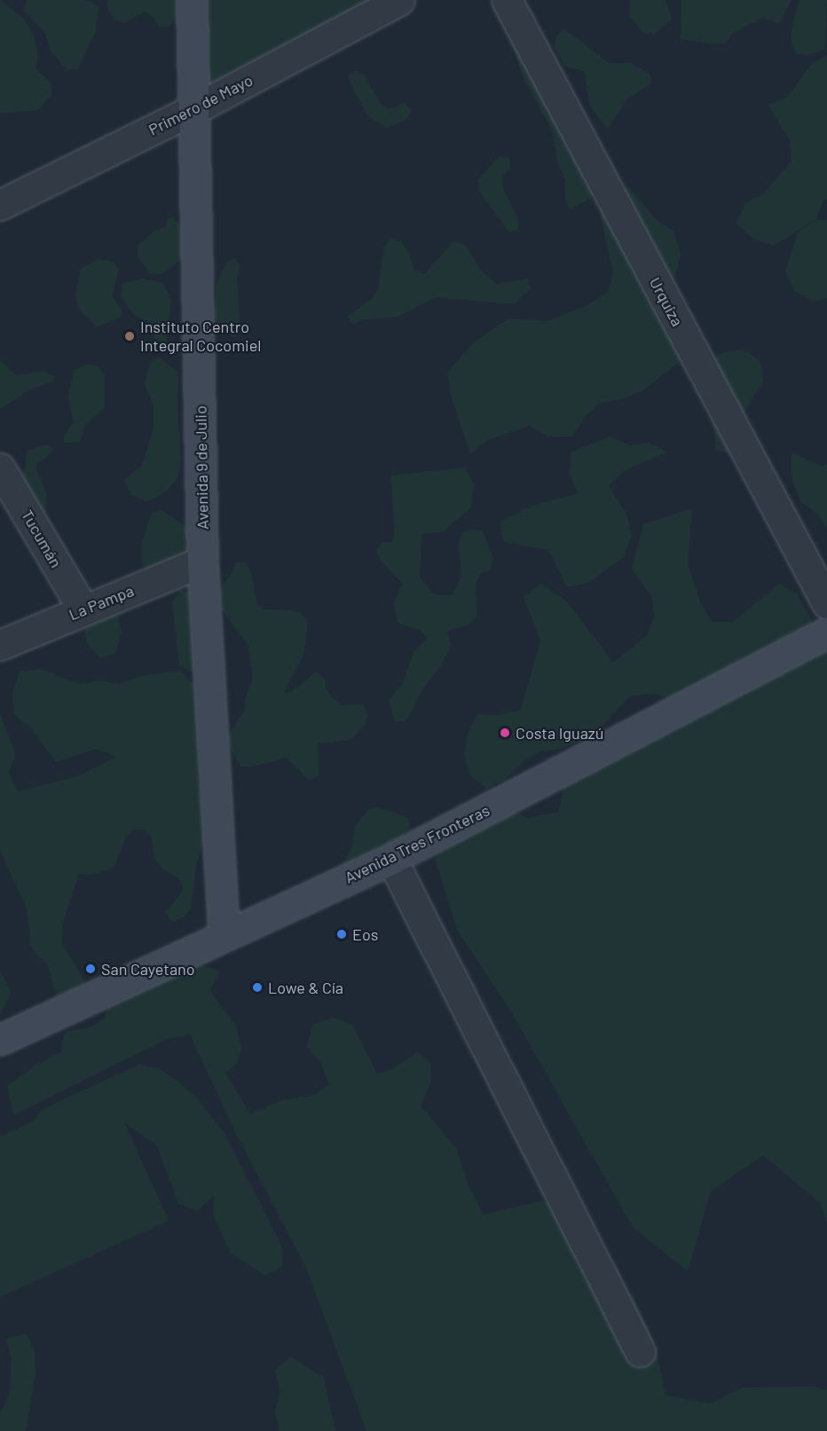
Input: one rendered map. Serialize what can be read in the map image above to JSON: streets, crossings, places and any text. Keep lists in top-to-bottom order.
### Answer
{
  "streets": {
    "main road": ["Avenida 9 de Julio", "Avenida Tres Fronteras"],
    "street": [
      "Primero de Mayo",
      "Urquiza",
      "Tucumán",
      "La Pampa"
    ]
  },
  "crossings": [
    ["Primero de Mayo", "Avenida 9 de Julio"],
    ["Avenida 9 de Julio", "La Pampa"],
    ["Avenida 9 de Julio", "Avenida Tres Fronteras"],
    ["Tucumán", "La Pampa"]
  ],
  "places": [
    "Instituto Centro Integral Cocomiel",
    "Costa Iguazú",
    "Eos",
    "San Cayetano",
    "Lowe & Cía"
  ]
}
